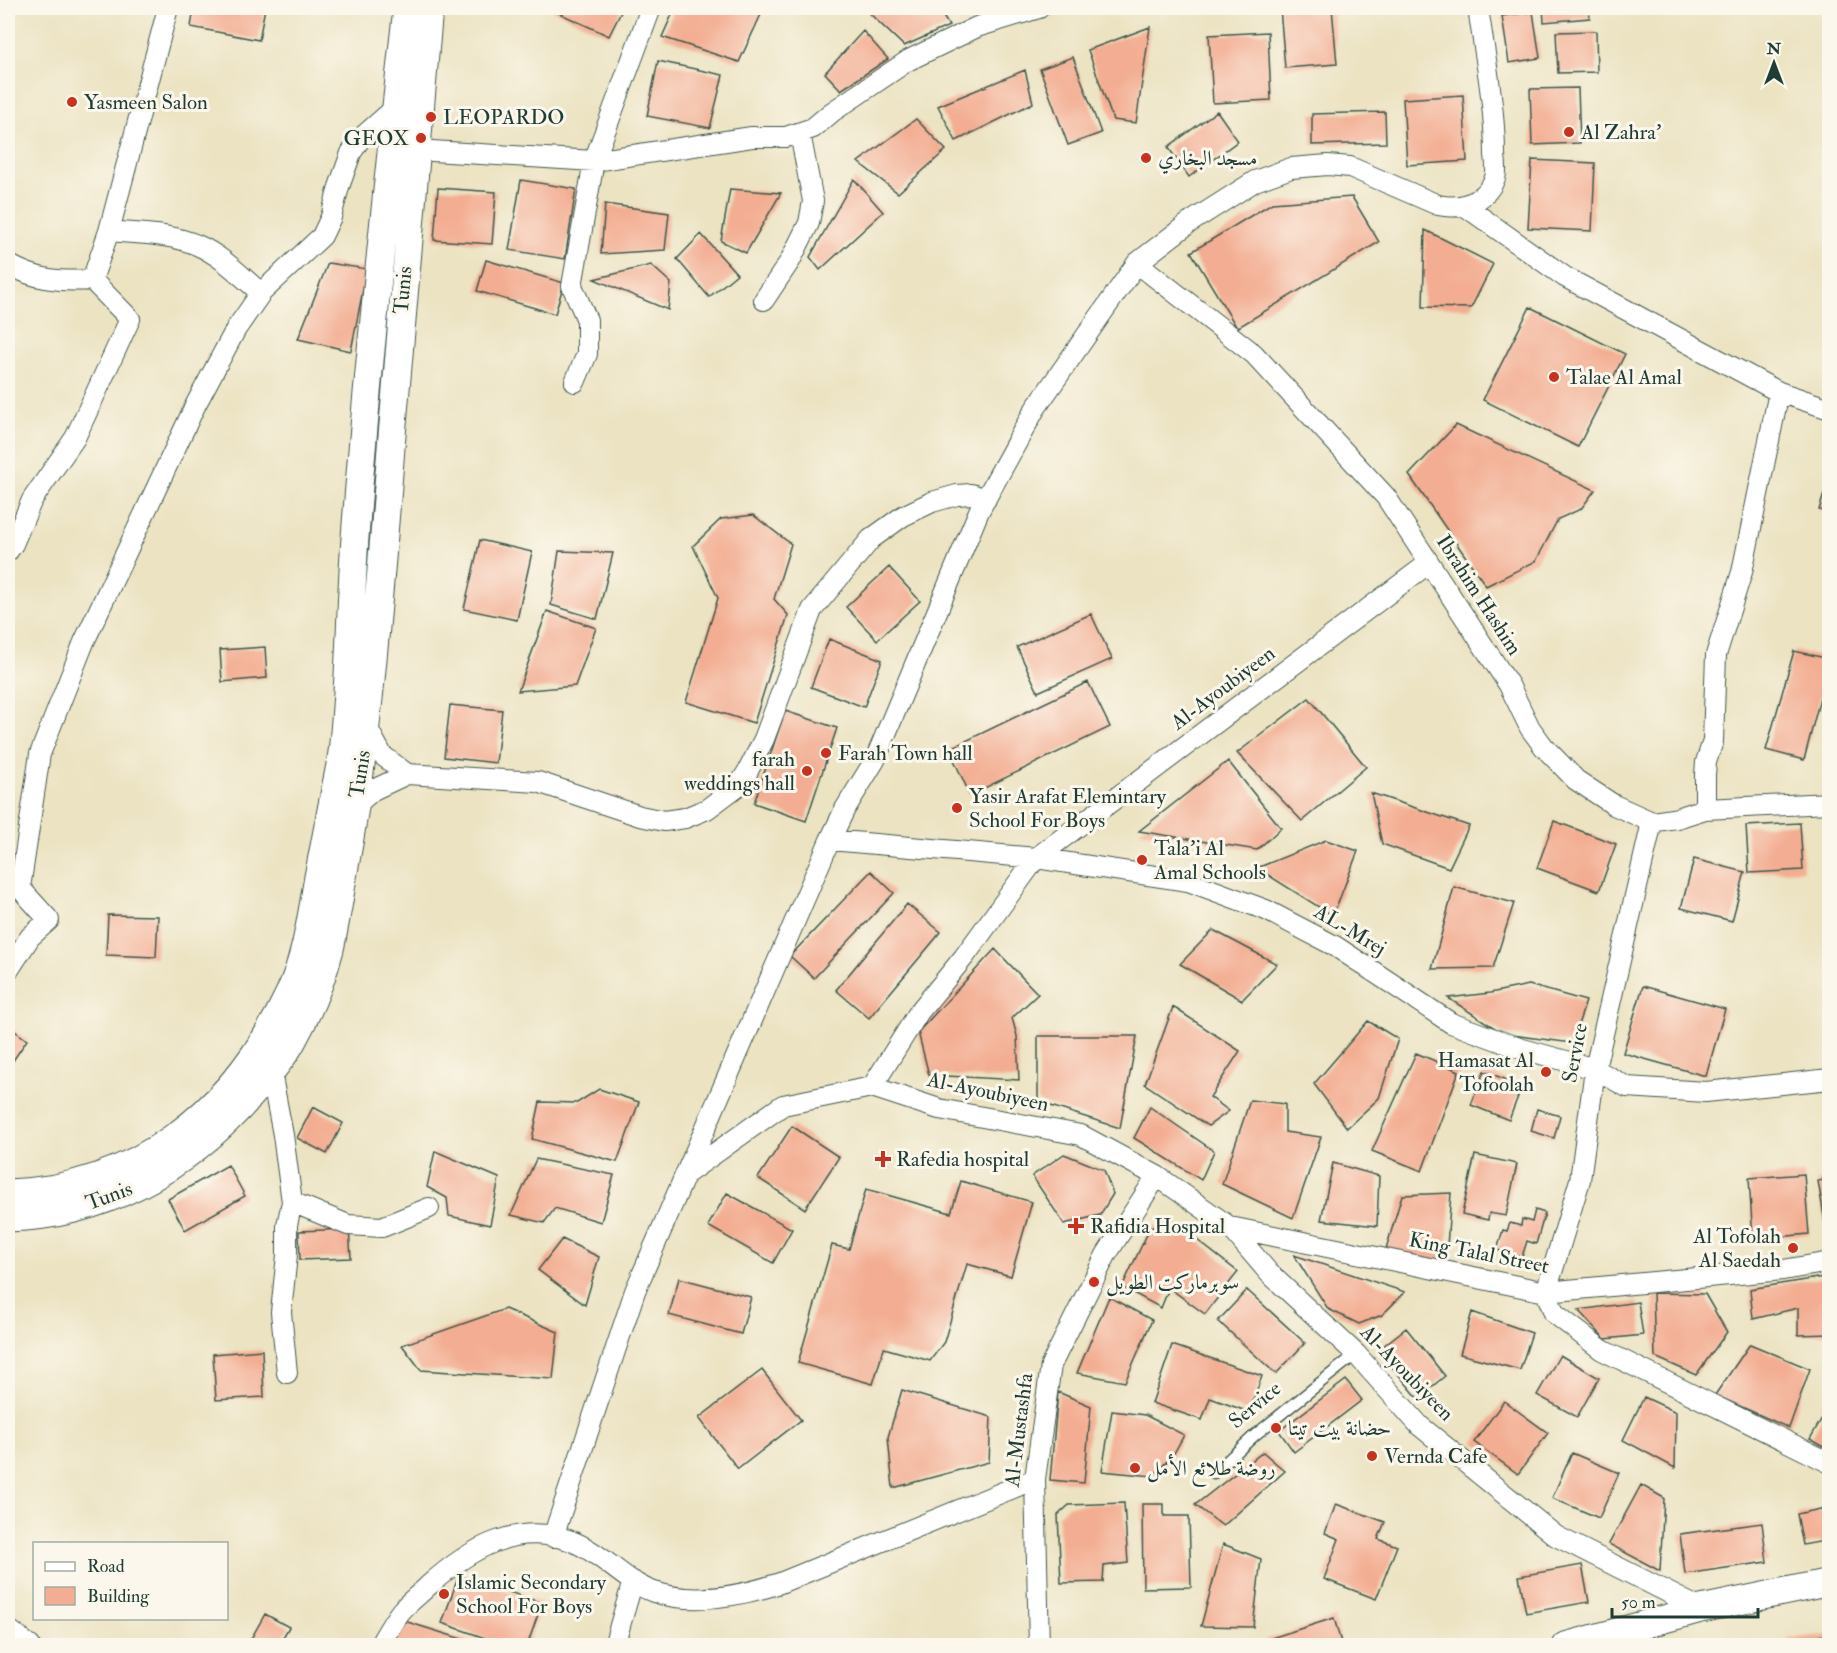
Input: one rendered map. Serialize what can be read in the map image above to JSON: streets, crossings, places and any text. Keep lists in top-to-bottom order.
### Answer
{
  "streets": {
    "main road": ["Tunis"],
    "street": [
      "Ibrahim Hashim",
      "Al-Ayoubiyeen",
      "AL-Mrej",
      "Service",
      "King Talal Street",
      "Al-Mustashfa"
    ]
  },
  "crossings": [
    ["Ibrahim Hashim", "Al-Ayoubiyeen"],
    ["Ibrahim Hashim", "Service"],
    ["Al-Ayoubiyeen", "AL-Mrej"],
    ["Al-Ayoubiyeen", "Service"],
    ["Al-Ayoubiyeen", "King Talal Street"],
    ["Al-Ayoubiyeen", "Al-Mustashfa"],
    ["AL-Mrej", "Service"],
    ["Service", "King Talal Street"]
  ],
  "places": {
    "other": [
      "Yasmeen Salon",
      "LEOPARDO",
      "Al Zahra'",
      "GEOX",
      "مسجد البخاري",
      "Talae Al Amal",
      "Farah Town hall",
      "farah weddings hall",
      "Yasir Arafat Elemintary School For Boys",
      "Tala'i Al Amal Schools",
      "Hamasat Al Tofoolah",
      "Al Tofolah Al Saedah",
      "سوبرماركت الطويل",
      "حضانة بيت تيتا",
      "Vernda Cafe",
      "روضة طلائع الأمل",
      "Islamic Secondary School For Boys"
    ],
    "health": ["Rafedia hospital", "Rafidia Hospital"]
  },
  "legend": ["Road", "Building"],
  "scale_bar": "50 m",
  "north": "top"
}
